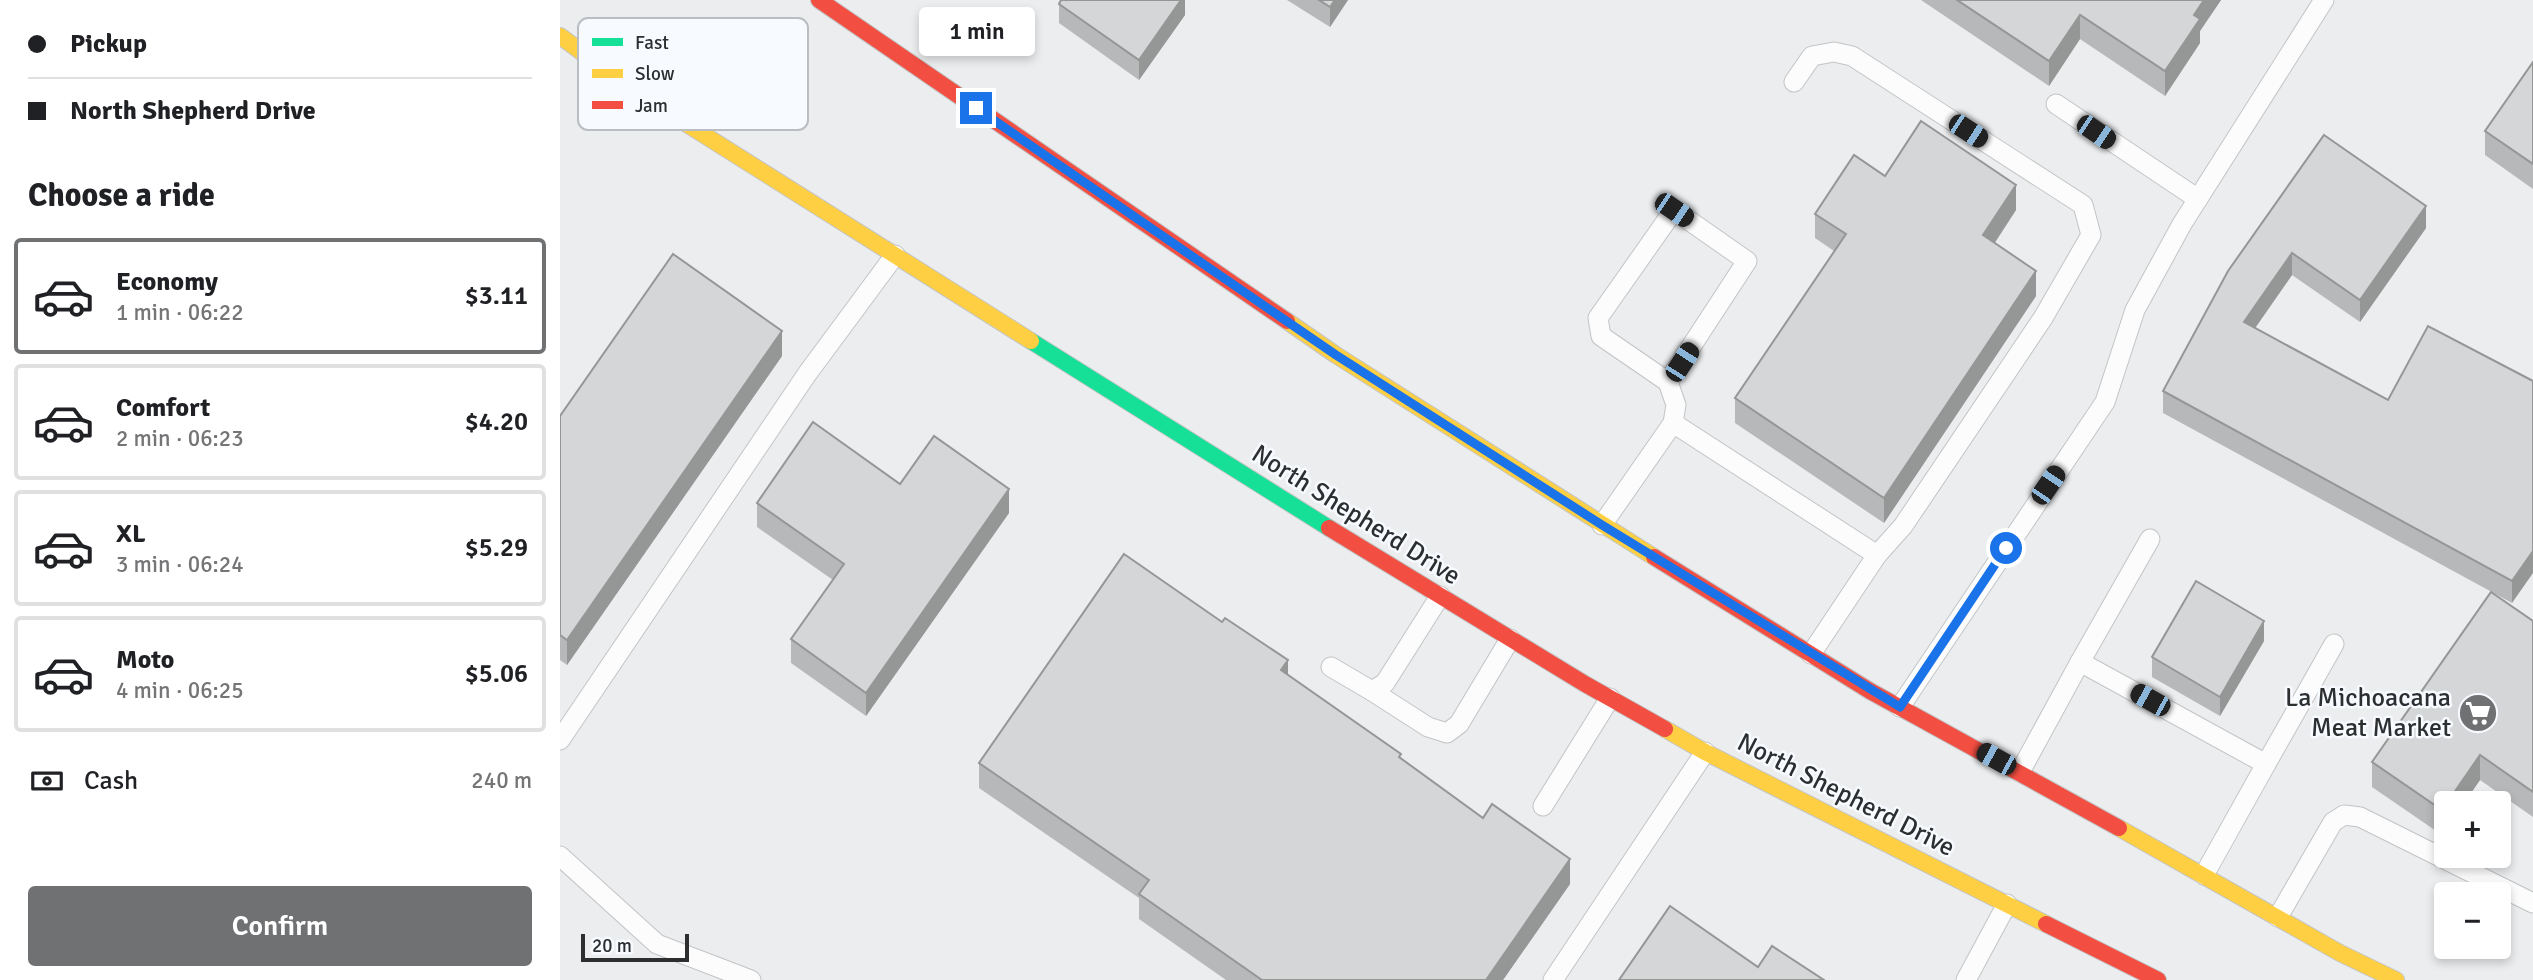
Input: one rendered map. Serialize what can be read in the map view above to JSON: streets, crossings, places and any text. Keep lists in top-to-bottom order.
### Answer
{
  "streets": {
    "main road": ["North Shepherd Drive"]
  },
  "places": {
    "supermarket": ["La Michoacana Meat Market"]
  },
  "legend": ["Fast", "Slow", "Jam"],
  "scale_bar": "20 m",
  "page": {
    "banner": ["Pickup", "North Shepherd Drive"],
    "bubble": "1 min",
    "heading": "Choose a ride",
    "list": [
      {
        "name": "Economy",
        "note": "1 min · 06:22",
        "value": "$3.11"
      },
      {
        "name": "Comfort",
        "note": "2 min · 06:23",
        "value": "$4.20"
      },
      {
        "name": "XL",
        "note": "3 min · 06:24",
        "value": "$5.29"
      },
      {
        "name": "Moto",
        "note": "4 min · 06:25",
        "value": "$5.06"
      }
    ],
    "pay": ["Cash", "240 m"],
    "map_buttons": ["+", "−"],
    "buttons": "Confirm",
    "scale": "20 m"
  }
}
